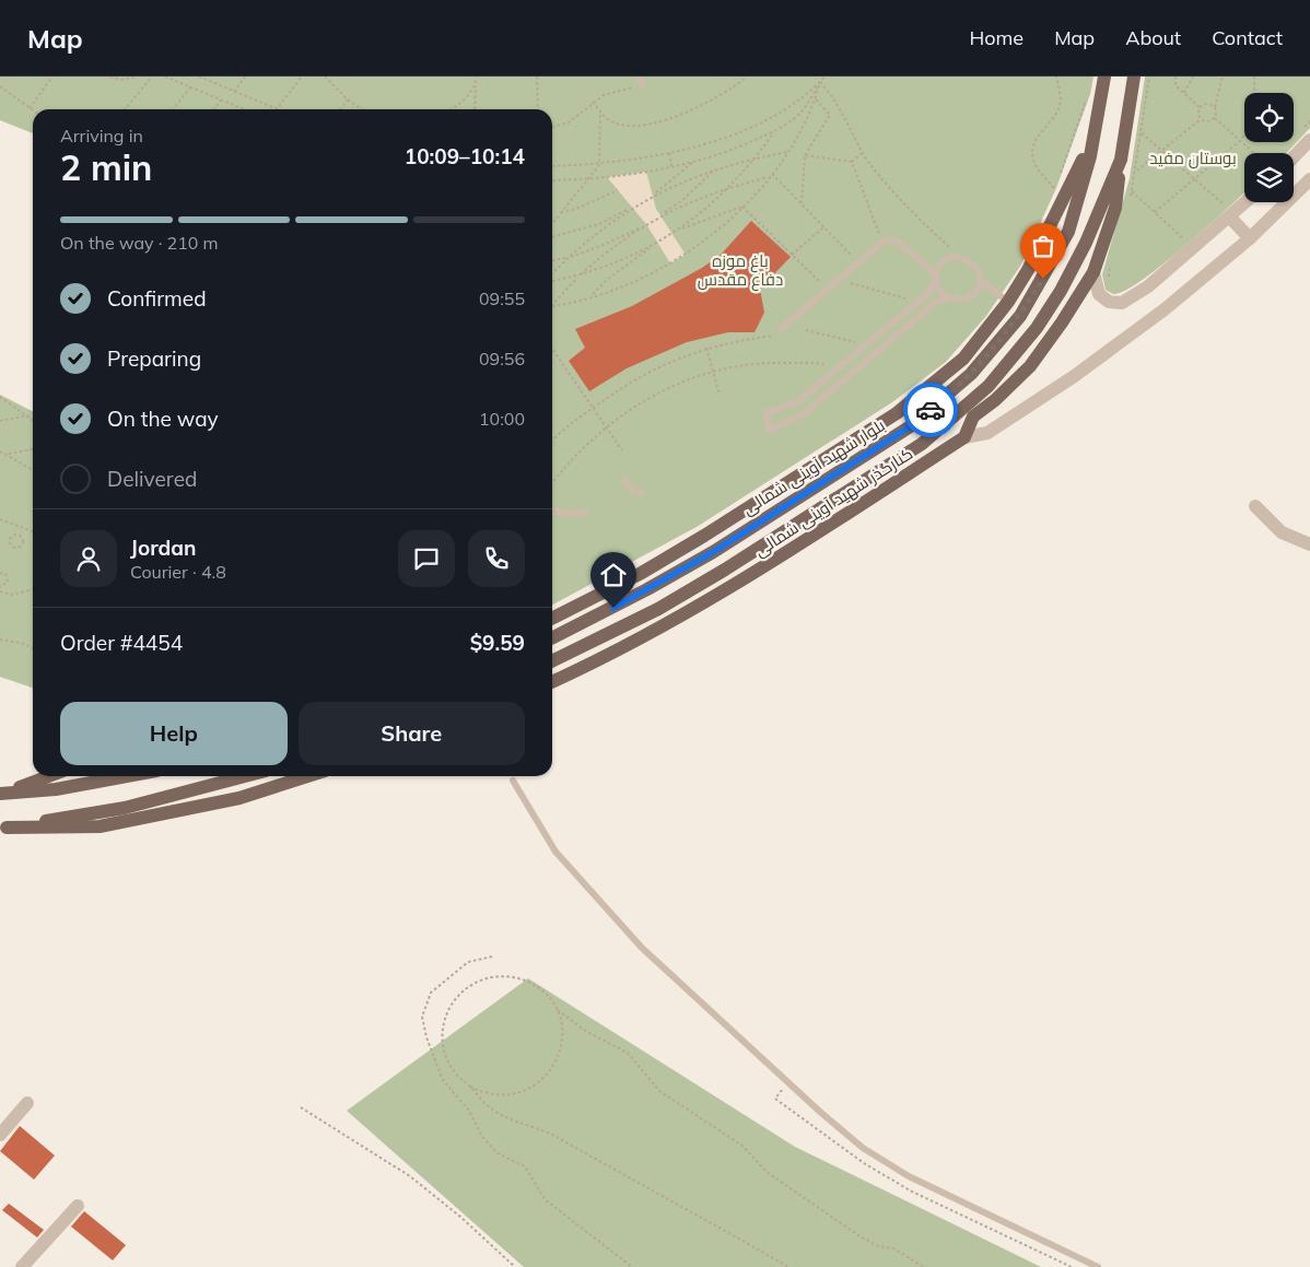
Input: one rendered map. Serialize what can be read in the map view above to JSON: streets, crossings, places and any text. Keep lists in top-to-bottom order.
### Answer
{
  "streets": {
    "main road": ["بلوار شهید آوینی شمالی", "کنارگذر شهید آوینی شمالی"]
  },
  "parks": ["بوستان مفید", "باغ موزه دفاع مقدس"],
  "page": {
    "header": "Map",
    "nav": [
      "Home",
      "Map",
      "About",
      "Contact"
    ],
    "heading": ["2 min", "Arriving in", "10:09–10:14"],
    "panel": [
      "Jordan",
      "Courier · 4.8",
      "Order #4454",
      "$9.59"
    ],
    "bar": "On the way · 210 m",
    "list": [
      ["Confirmed", "09:55"],
      ["Preparing", "09:56"],
      ["On the way", "10:00"],
      "Delivered"
    ],
    "buttons": ["Help", "Share"]
  }
}
